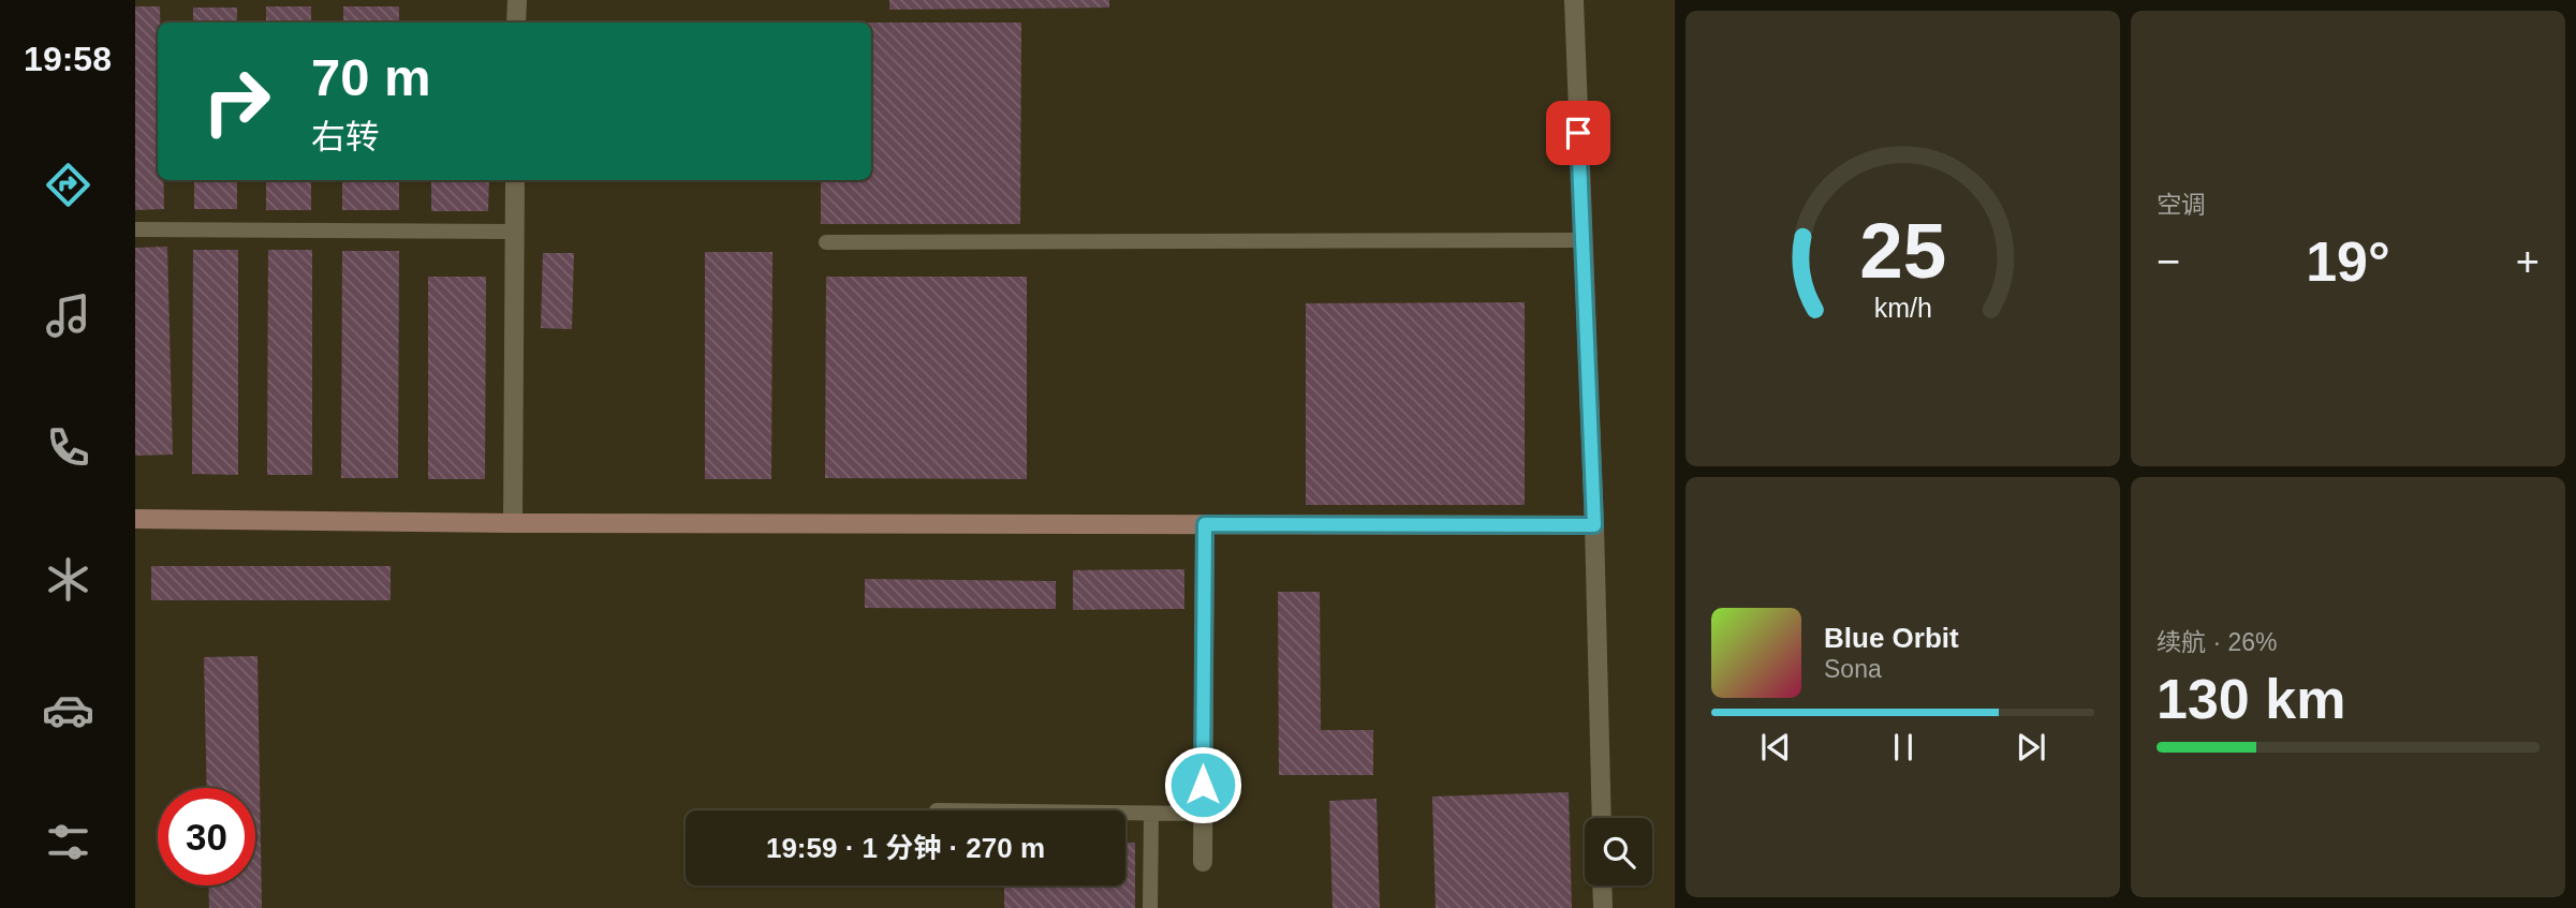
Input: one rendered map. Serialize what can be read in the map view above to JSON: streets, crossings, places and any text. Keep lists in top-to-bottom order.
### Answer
{
  "page": {
    "tabs": "19:58",
    "tile": [
      "空调",
      ["续航 · 26%", "130 km"]
    ],
    "turn": ["70 m", "右转"],
    "heat": ["−", "19°", "+"],
    "song": ["Blue Orbit", "Sona"],
    "limit": "30",
    "trip": "19:59 · 1 分钟 · 270 m",
    "gauge": ["25", "km/h"]
  }
}
